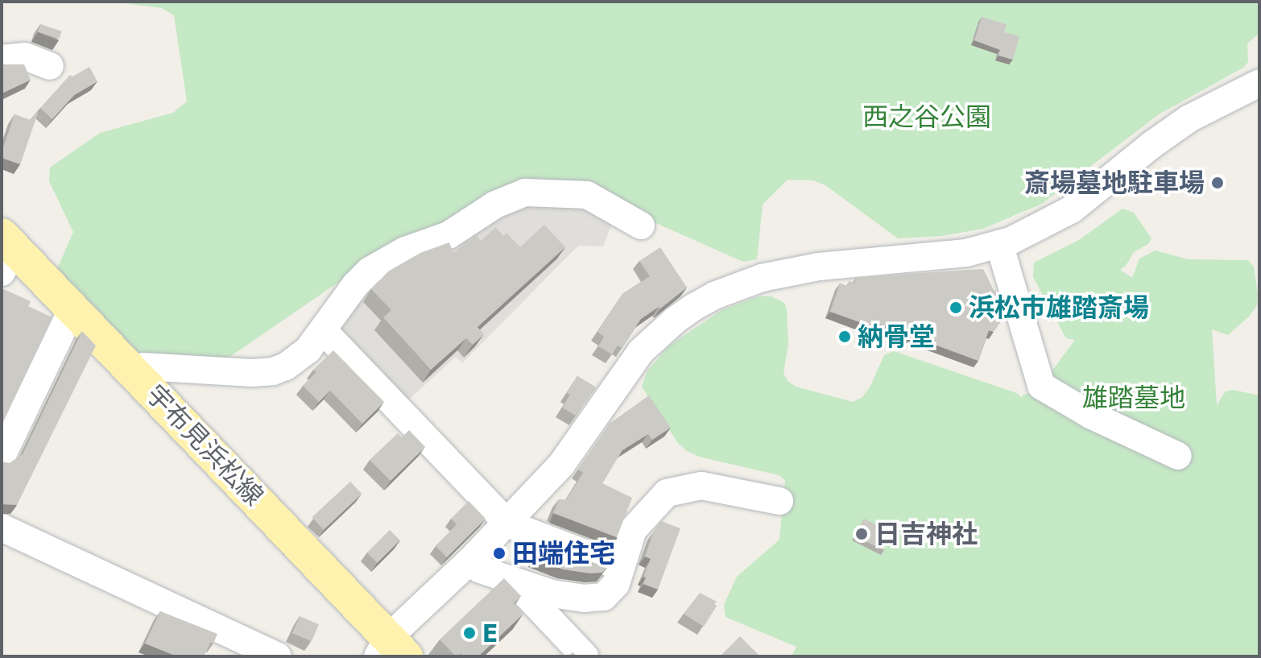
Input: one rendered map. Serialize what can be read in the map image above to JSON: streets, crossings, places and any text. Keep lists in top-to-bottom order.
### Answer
{
  "streets": {
    "main road": ["宇布見浜松線"]
  },
  "parks": ["西之谷公園", "雄踏墓地"],
  "places": [
    "斎場墓地駐車場",
    "浜松市雄踏斎場",
    "納骨堂",
    "日吉神社",
    "田端住宅",
    "E"
  ]
}
